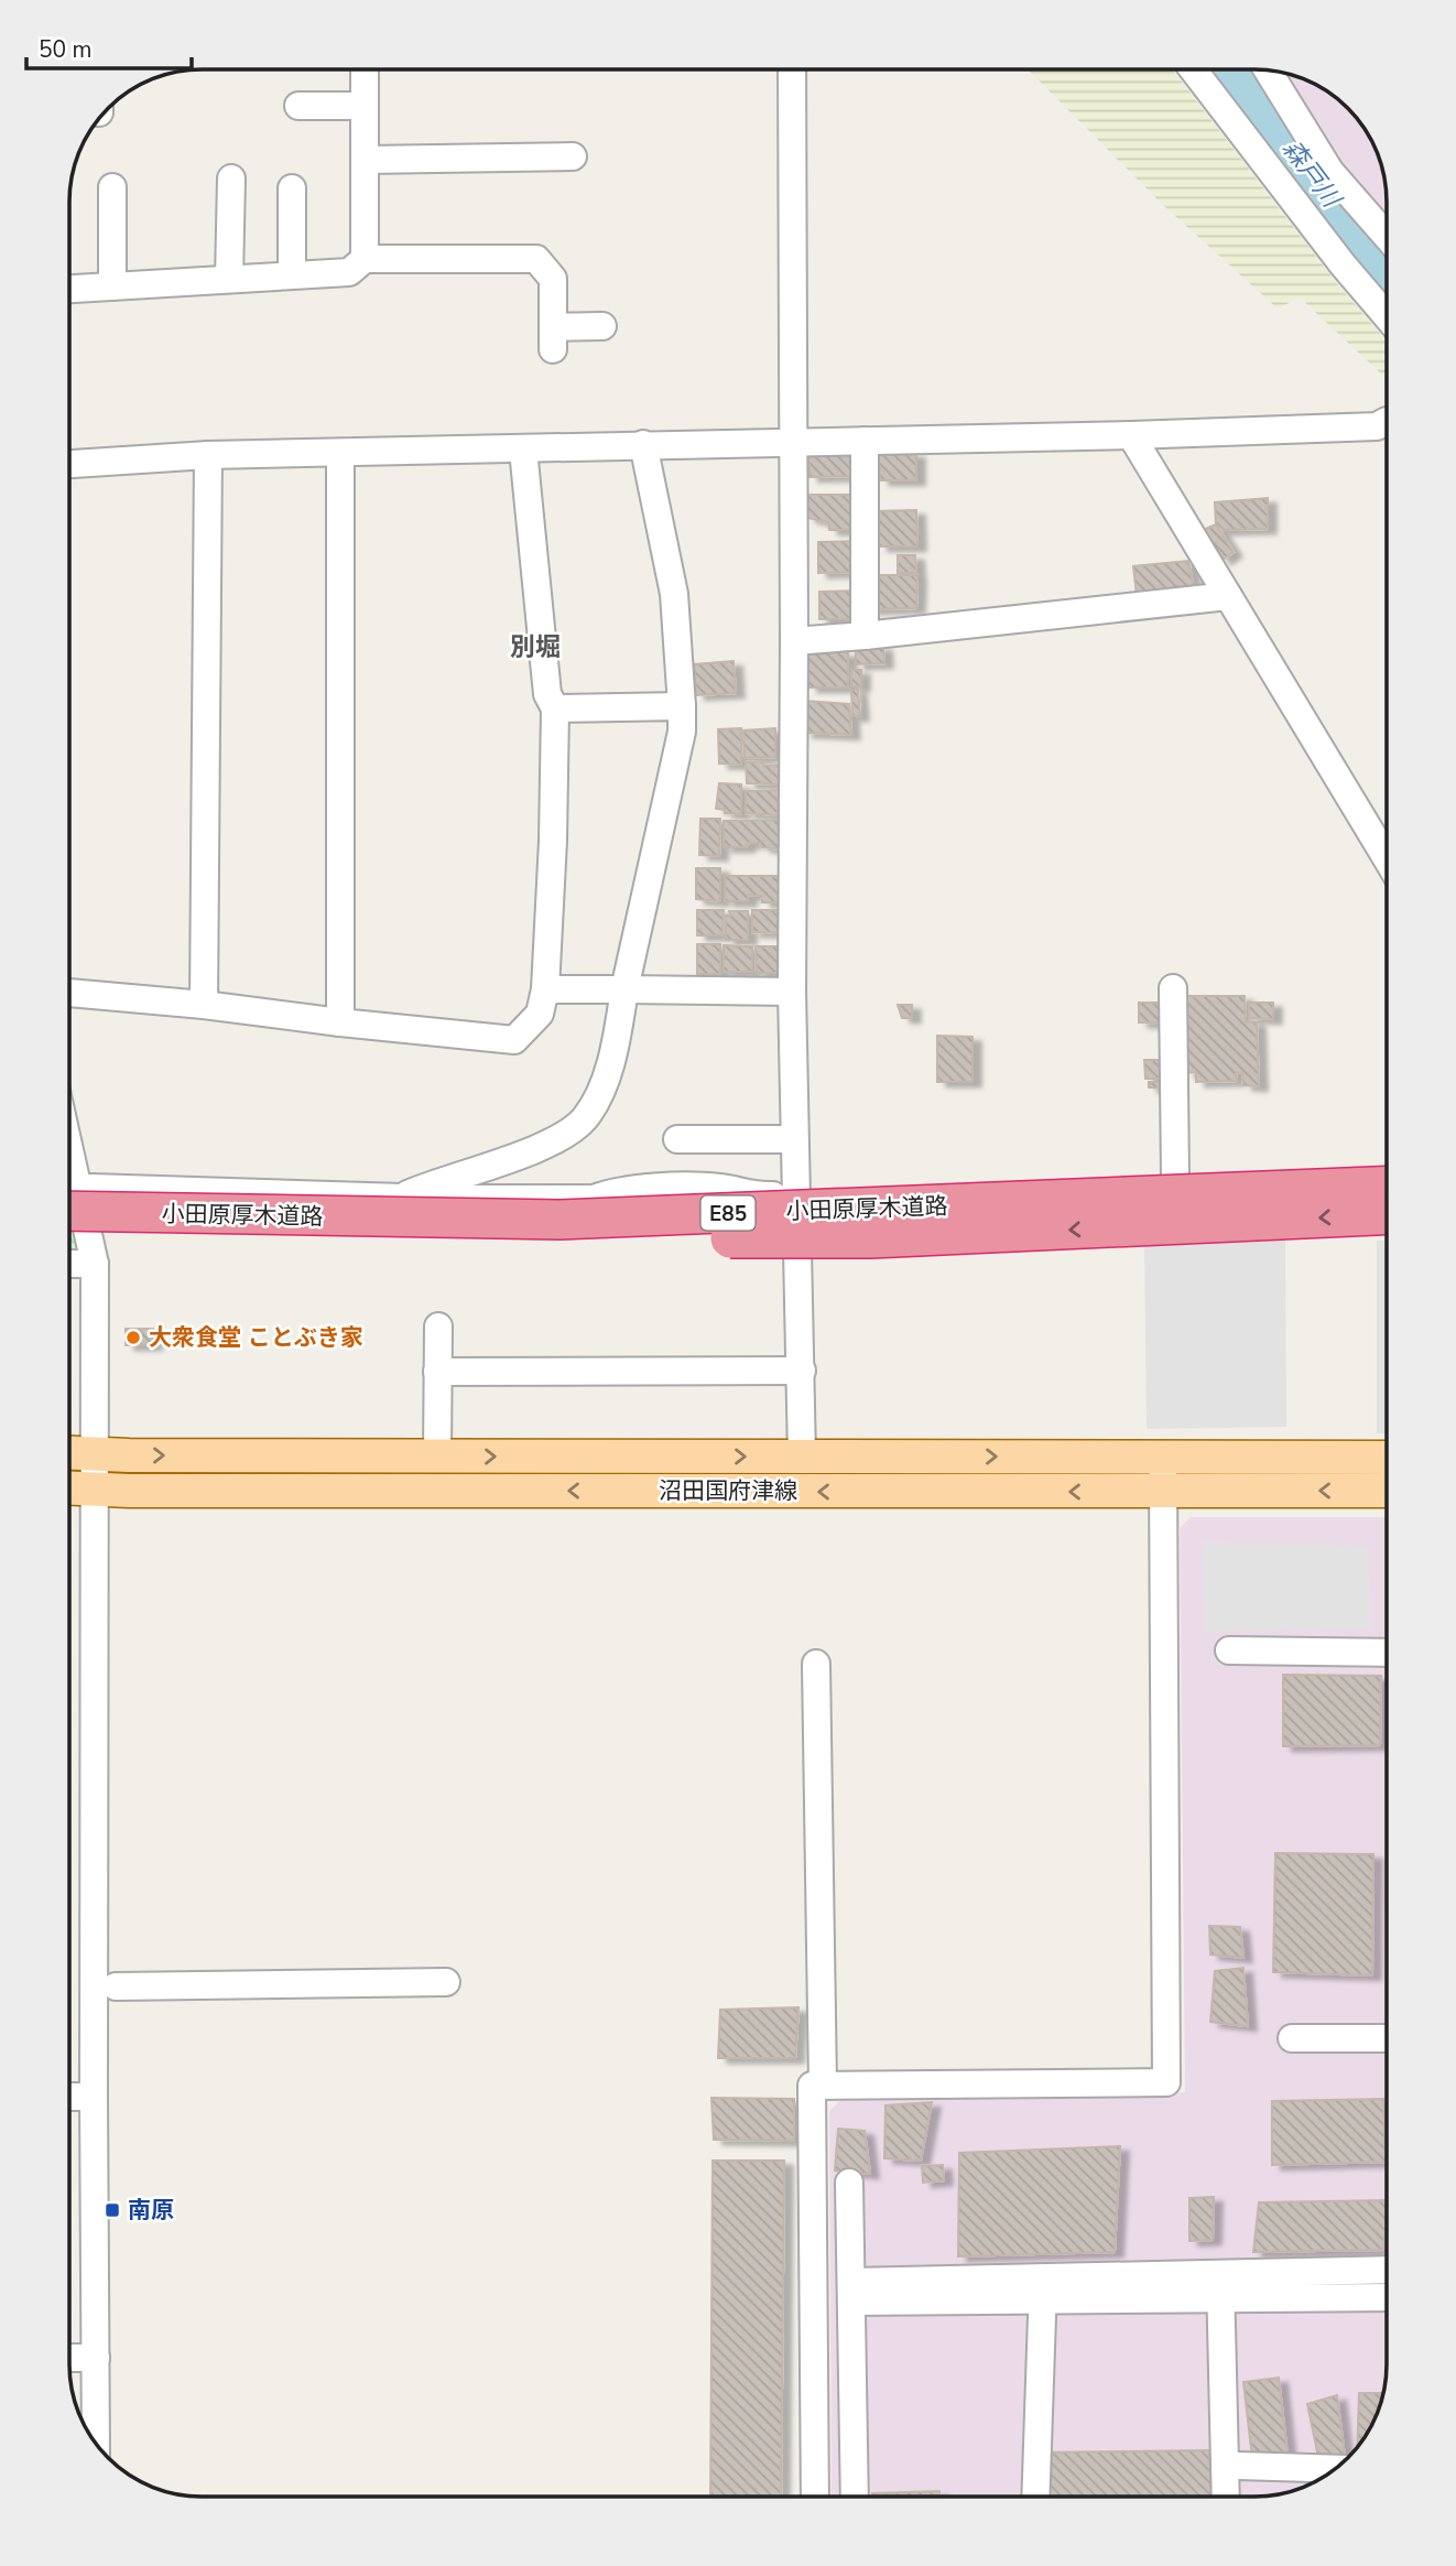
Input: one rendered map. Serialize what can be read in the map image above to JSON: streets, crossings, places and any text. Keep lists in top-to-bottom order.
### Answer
{
  "streets": {
    "highway": ["小田原厚木道路", "E85"],
    "main road": ["沼田国府津線"]
  },
  "districts": ["別堀"],
  "water": ["森戸川"],
  "places": {
    "other": ["大衆食堂 ことぶき家"],
    "transit": ["南原"]
  },
  "scale_bar": "50 m"
}
